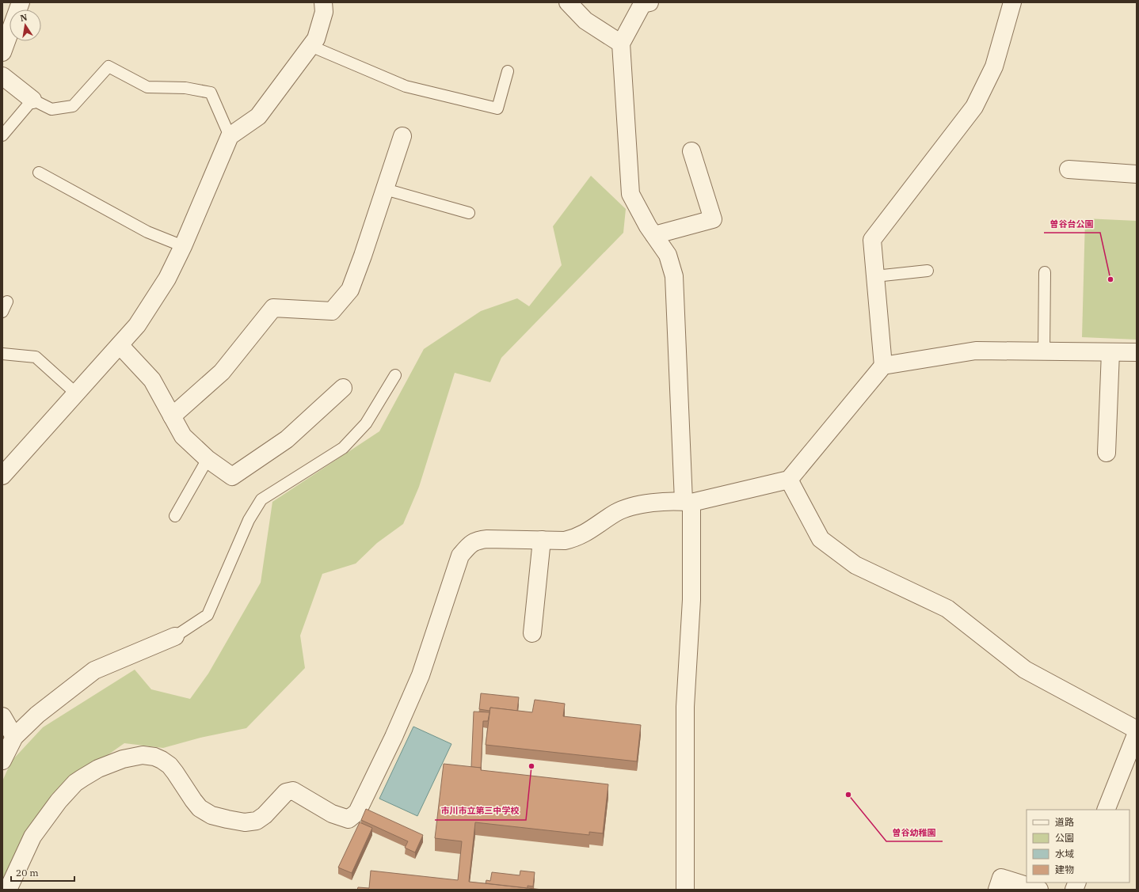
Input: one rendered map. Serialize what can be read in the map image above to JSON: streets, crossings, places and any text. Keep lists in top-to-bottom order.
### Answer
{
  "places": ["曽谷台公園", "市川市立第三中学校", "曽谷幼稚園"],
  "legend": [
    "道路",
    "公園",
    "水域",
    "建物"
  ],
  "scale_bar": "20 m",
  "north": "top"
}
